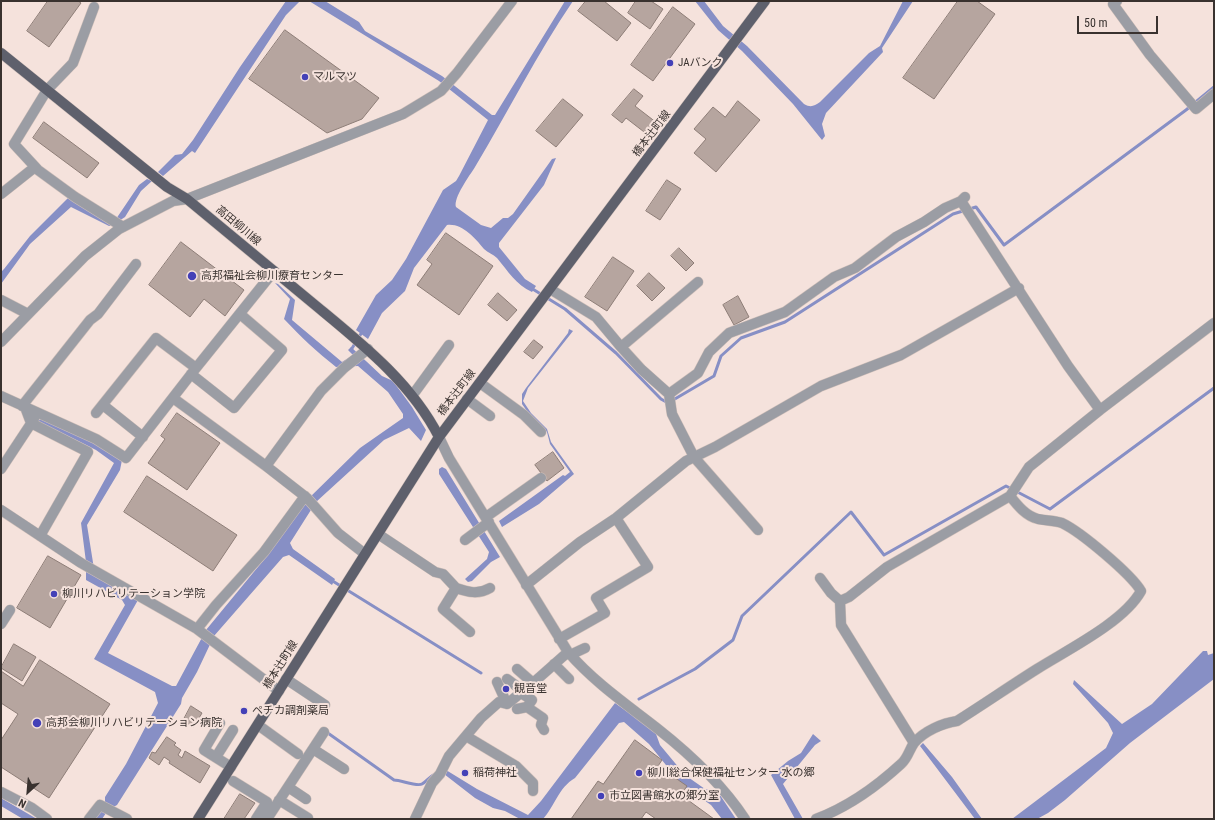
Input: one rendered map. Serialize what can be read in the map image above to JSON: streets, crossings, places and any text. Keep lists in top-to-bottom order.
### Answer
{
  "streets": {
    "main road": ["橋本辻町線", "高田柳川線"]
  },
  "crossings": [
    ["橋本辻町線", "高田柳川線"]
  ],
  "places": [
    "JAバンク",
    "マルマツ",
    "高邦福祉会柳川療育センター",
    "柳川リハビリテーション学院",
    "観音堂",
    "ペチカ調剤薬局",
    "高邦会柳川リハビリテーション病院",
    "稲荷神社",
    "柳川総合保健福祉センター 水の郷",
    "市立図書館水の郷分室"
  ],
  "scale_bar": "50 m",
  "north": "bottom left"
}
